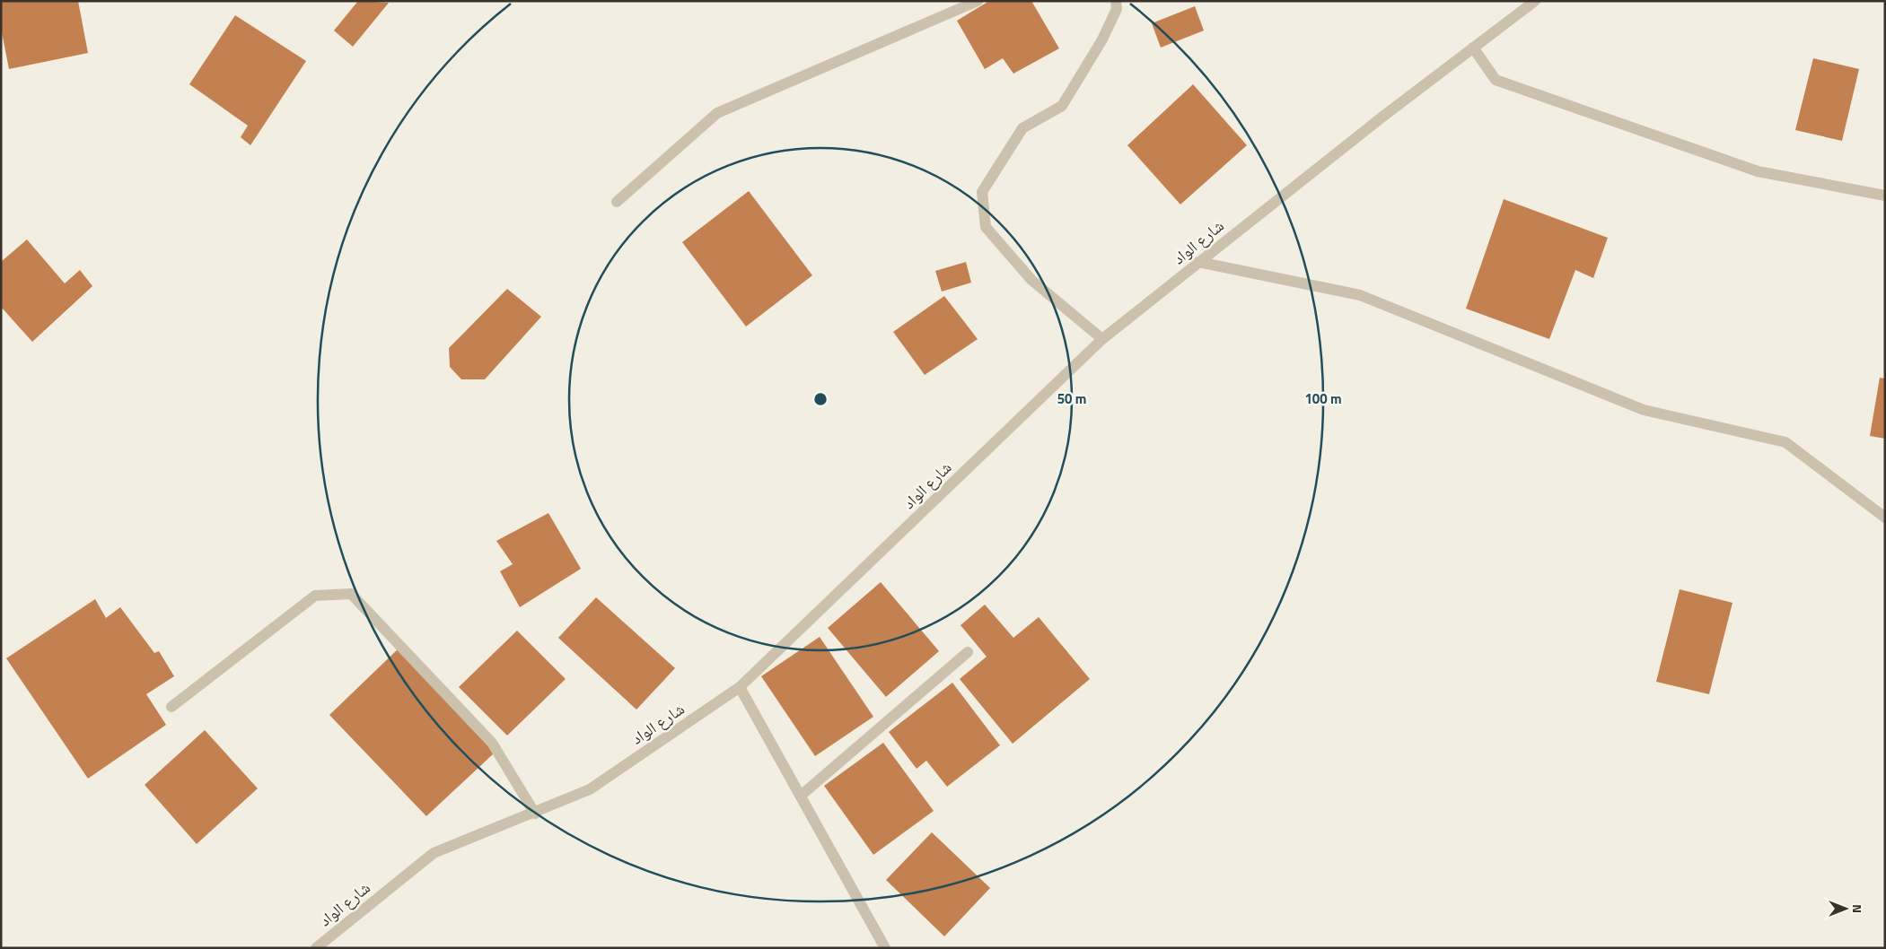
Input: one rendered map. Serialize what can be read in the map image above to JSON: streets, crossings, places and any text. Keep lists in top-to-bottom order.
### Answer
{
  "streets": {
    "street": ["شارع الواد"]
  },
  "north": "right",
  "rings": ["50 m", "100 m"]
}
